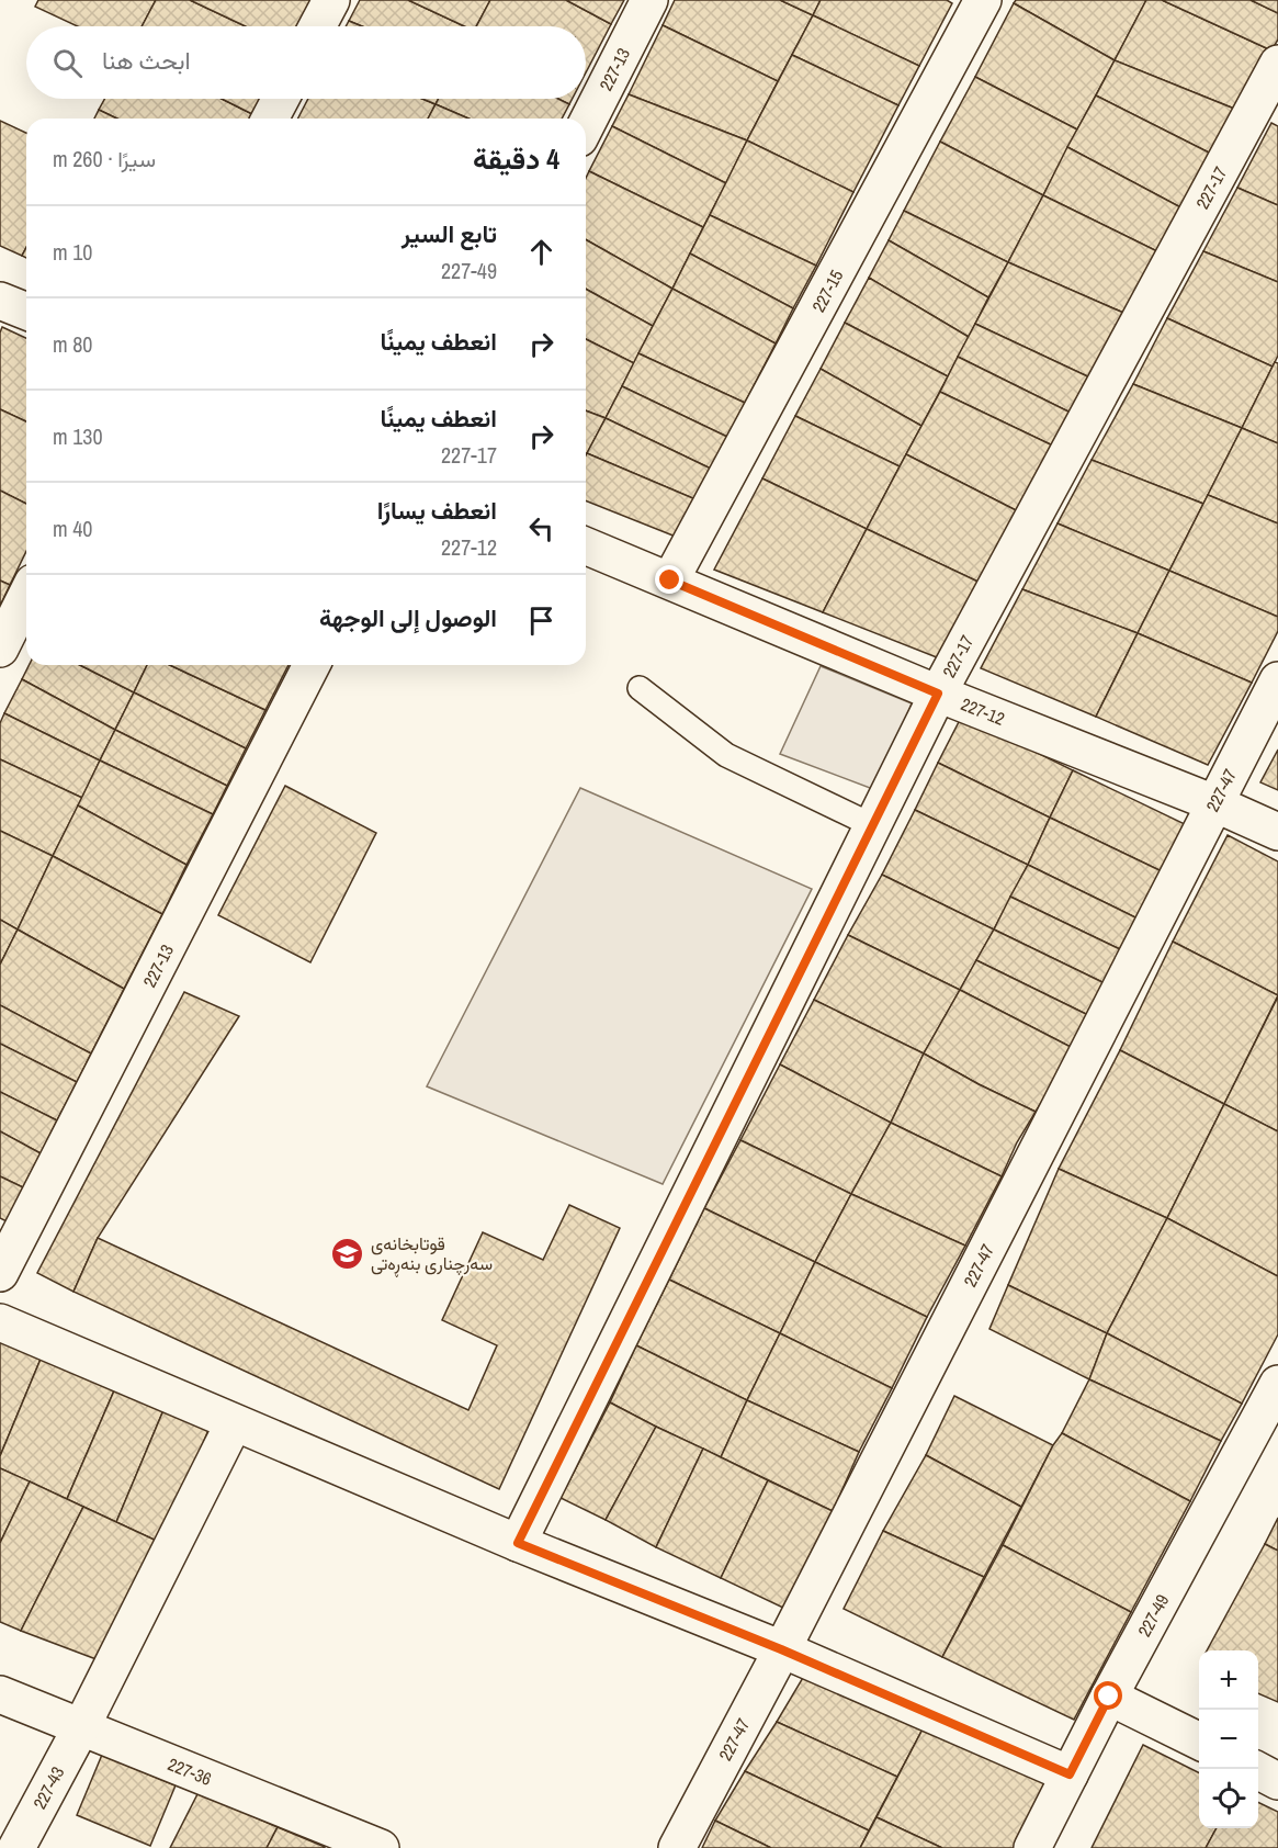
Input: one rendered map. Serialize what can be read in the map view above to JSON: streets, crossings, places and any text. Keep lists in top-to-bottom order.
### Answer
{
  "streets": {
    "street": [
      "227-13",
      "227-17",
      "227-15",
      "227-12",
      "227-47",
      "227-49",
      "227-36",
      "227-43"
    ]
  },
  "crossings": [
    ["227-17", "227-12"],
    ["227-15", "227-12"],
    ["227-12", "227-47"],
    ["227-36", "227-43"]
  ],
  "places": {
    "school or university": ["قوتابخانەی سەرچناری بنەڕەتی"]
  },
  "page": {
    "search": "ابحث هنا",
    "heading": ["4 دقيقة", "سيرًا · 260 m"],
    "list": [
      ["تابع السير", "227-49", "10 m"],
      ["انعطف يمينًا", "80 m"],
      ["انعطف يمينًا", "227-17", "130 m"],
      ["انعطف يسارًا", "227-12", "40 m"],
      "الوصول إلى الوجهة"
    ],
    "map_buttons": ["+", "−"]
  }
}
